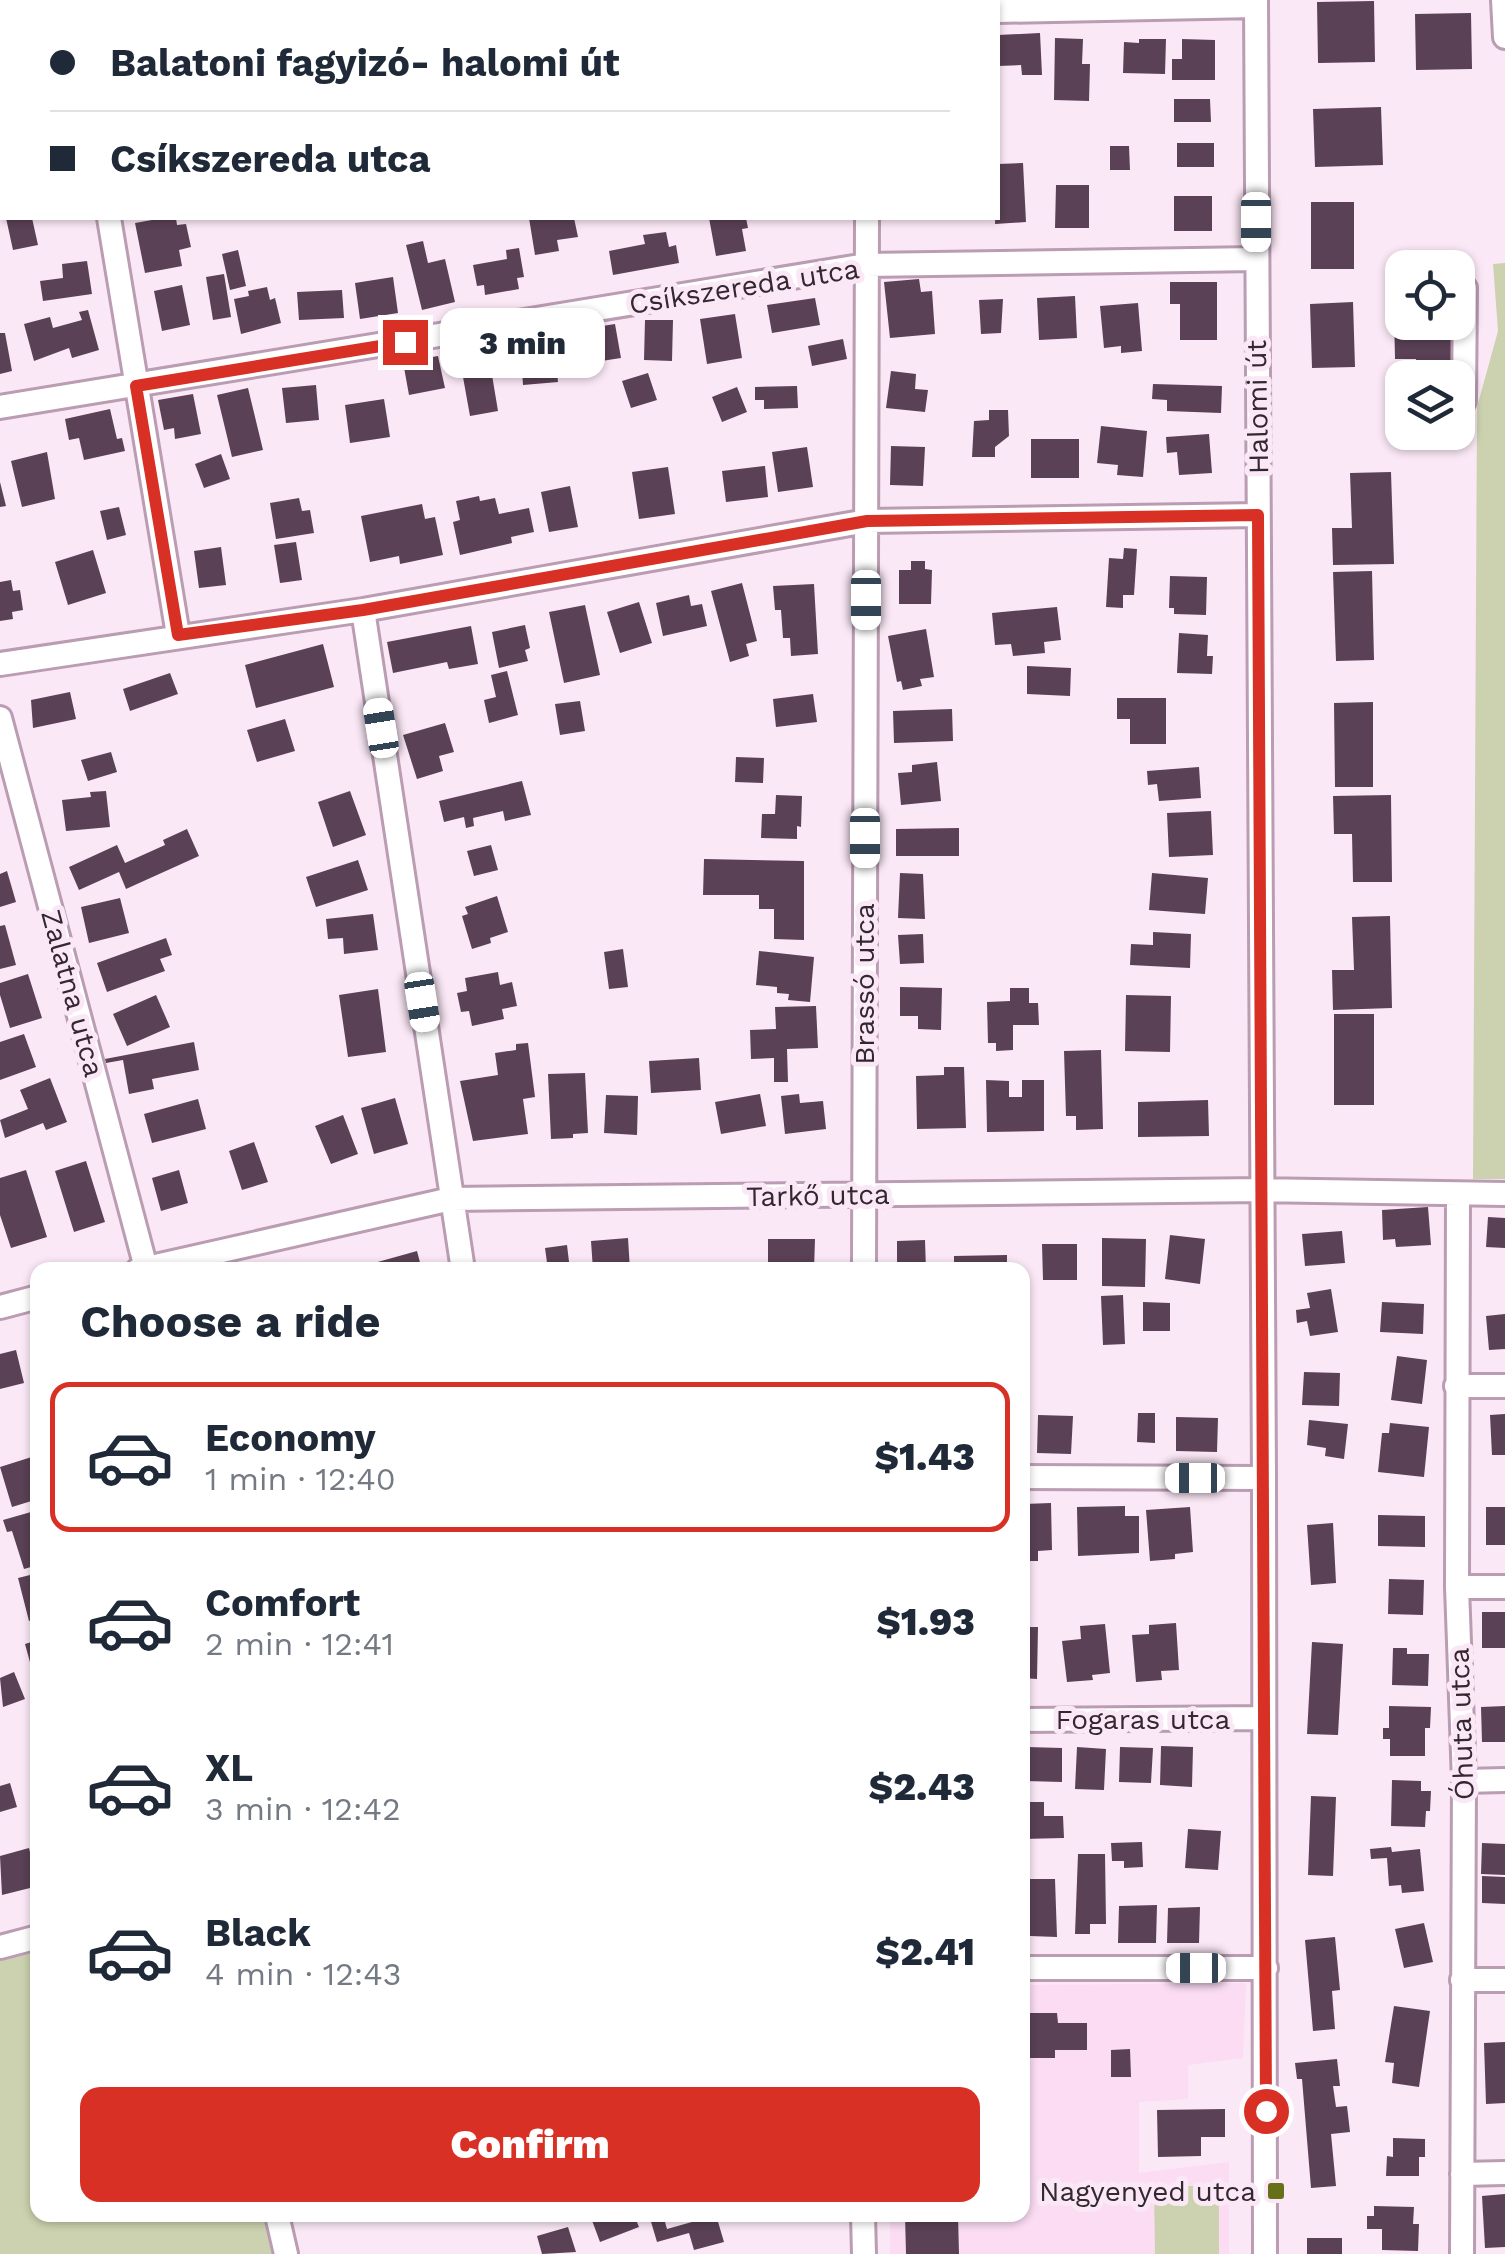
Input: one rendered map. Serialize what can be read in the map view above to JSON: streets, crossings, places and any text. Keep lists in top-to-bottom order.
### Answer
{
  "streets": {
    "street": [
      "Csíkszereda utca",
      "Halomi út",
      "Brassó utca",
      "Zalatna utca",
      "Tarkő utca",
      "Fogaras utca",
      "Óhuta utca"
    ]
  },
  "crossings": [
    ["Csíkszereda utca", "Halomi út"],
    ["Csíkszereda utca", "Brassó utca"],
    ["Halomi út", "Tarkő utca"],
    ["Halomi út", "Fogaras utca"],
    ["Brassó utca", "Tarkő utca"],
    ["Tarkő utca", "Óhuta utca"]
  ],
  "places": {
    "transit": ["Nagyenyed utca"]
  },
  "page": {
    "banner": ["Balatoni fagyizó- halomi út", "Csíkszereda utca"],
    "bubble": "3 min",
    "heading": "Choose a ride",
    "list": [
      {
        "name": "Economy",
        "note": "1 min · 12:40",
        "value": "$1.43"
      },
      {
        "name": "Comfort",
        "note": "2 min · 12:41",
        "value": "$1.93"
      },
      {
        "name": "XL",
        "note": "3 min · 12:42",
        "value": "$2.43"
      },
      {
        "name": "Black",
        "note": "4 min · 12:43",
        "value": "$2.41"
      }
    ],
    "buttons": "Confirm"
  }
}
